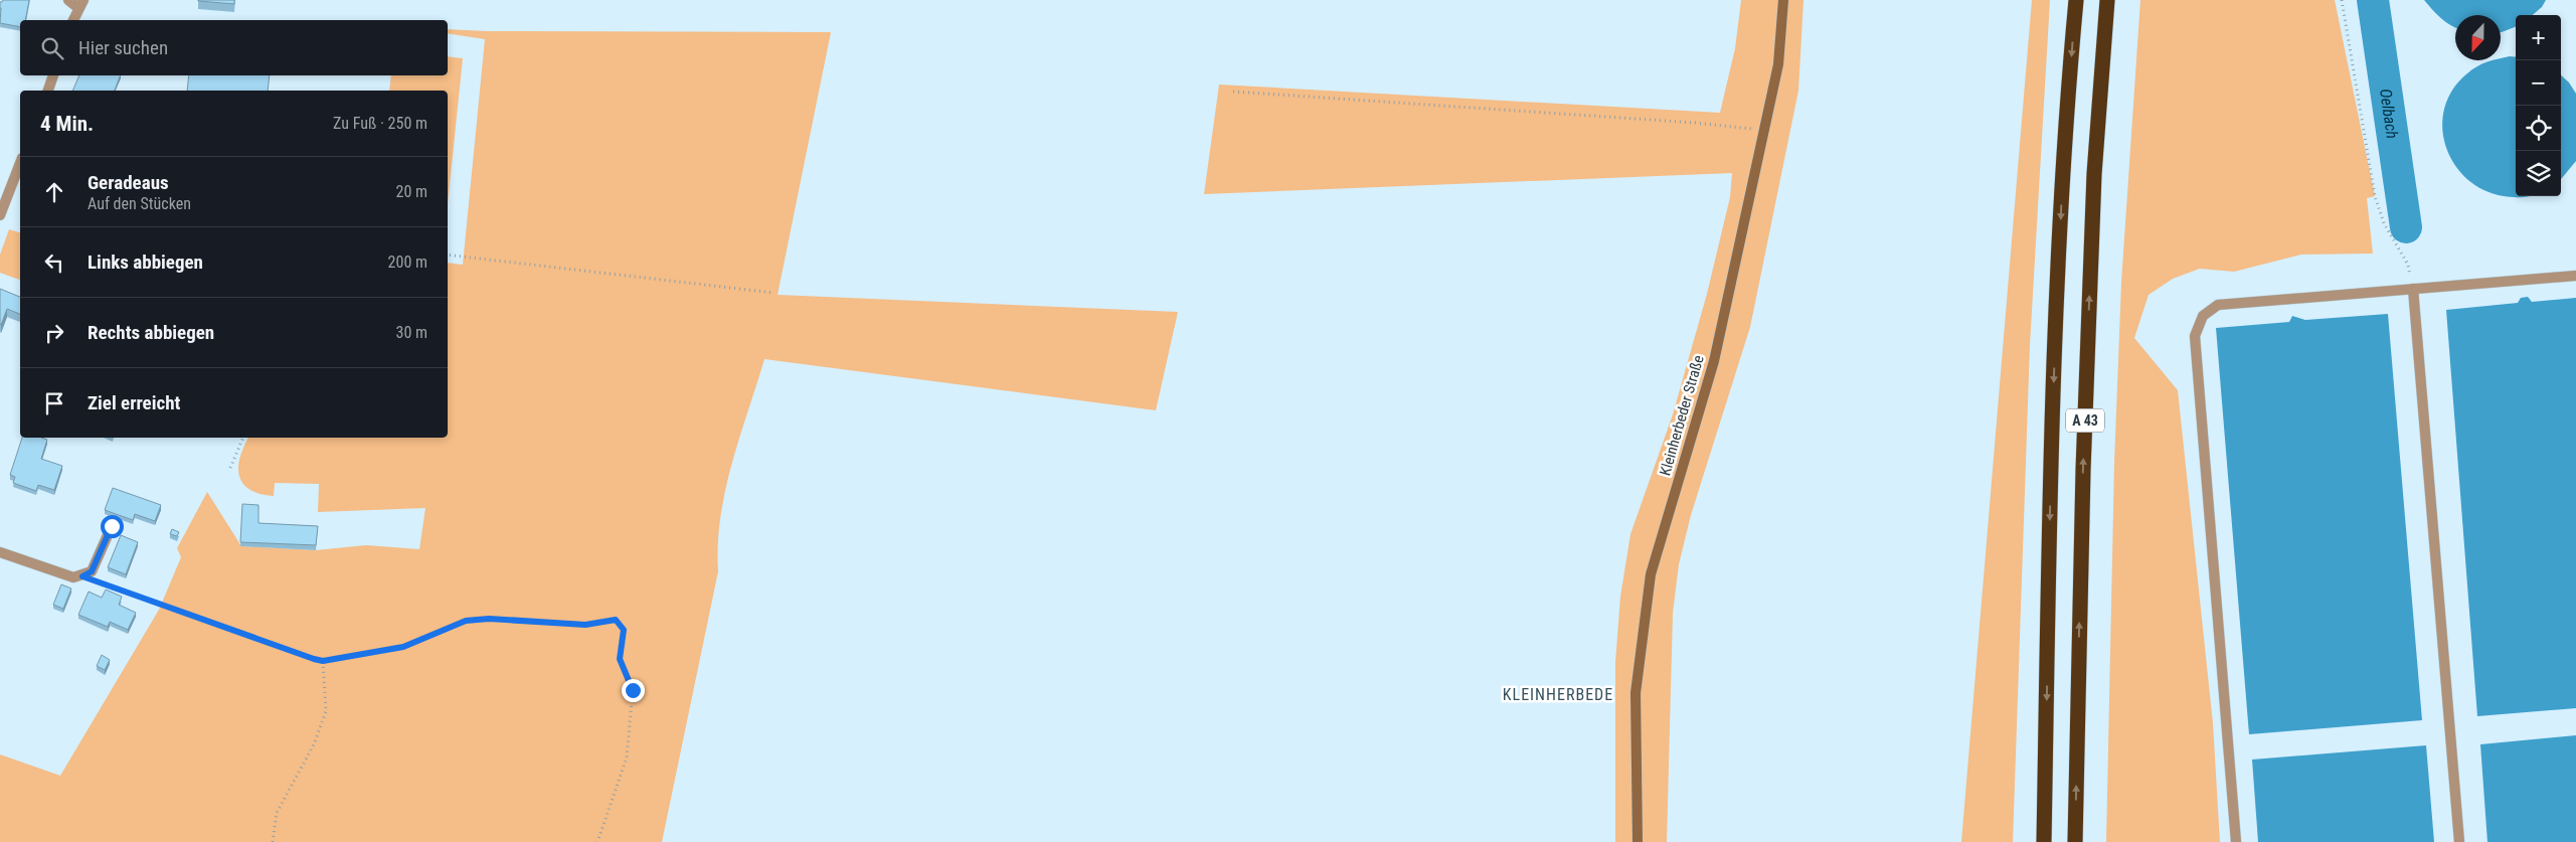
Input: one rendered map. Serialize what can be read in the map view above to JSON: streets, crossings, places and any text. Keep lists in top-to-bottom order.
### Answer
{
  "streets": {
    "highway": ["A 43"],
    "street": ["Kleinherbeder Straße"]
  },
  "districts": ["KLEINHERBEDE"],
  "water": ["Oelbach"],
  "north": "bottom",
  "page": {
    "map_buttons": ["+", "−"],
    "search": "Hier suchen",
    "heading": ["4 Min.", "Zu Fuß · 250 m"],
    "list": [
      ["Geradeaus", "Auf den Stücken", "20 m"],
      ["Links abbiegen", "200 m"],
      ["Rechts abbiegen", "30 m"],
      "Ziel erreicht"
    ]
  }
}
